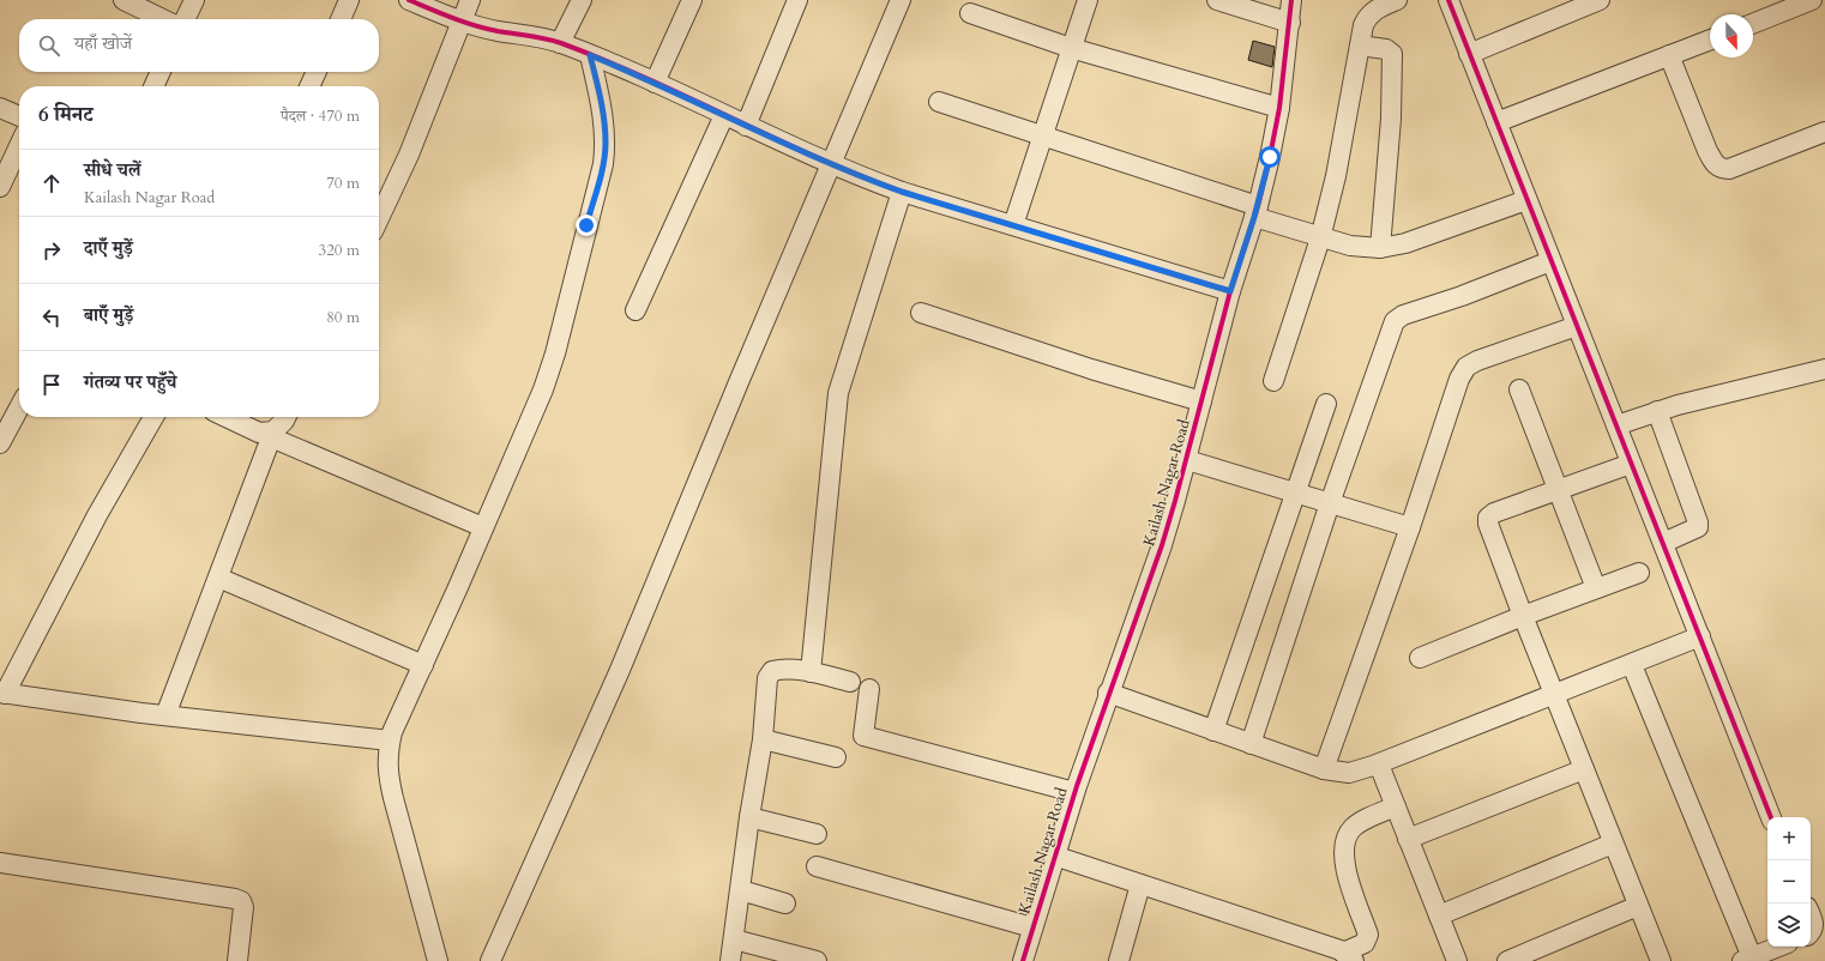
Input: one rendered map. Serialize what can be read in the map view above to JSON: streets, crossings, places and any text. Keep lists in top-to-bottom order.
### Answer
{
  "streets": {
    "street": ["Kailash Nagar Road"]
  },
  "north": "bottom",
  "page": {
    "search": "यहाँ खोजें",
    "heading": ["6 मिनट", "पैदल · 470 m"],
    "list": [
      ["सीधे चलें", "Kailash Nagar Road", "70 m"],
      ["दाएँ मुड़ें", "320 m"],
      ["बाएँ मुड़ें", "80 m"],
      "गंतव्य पर पहुँचे"
    ],
    "map_buttons": ["+", "−"]
  }
}
